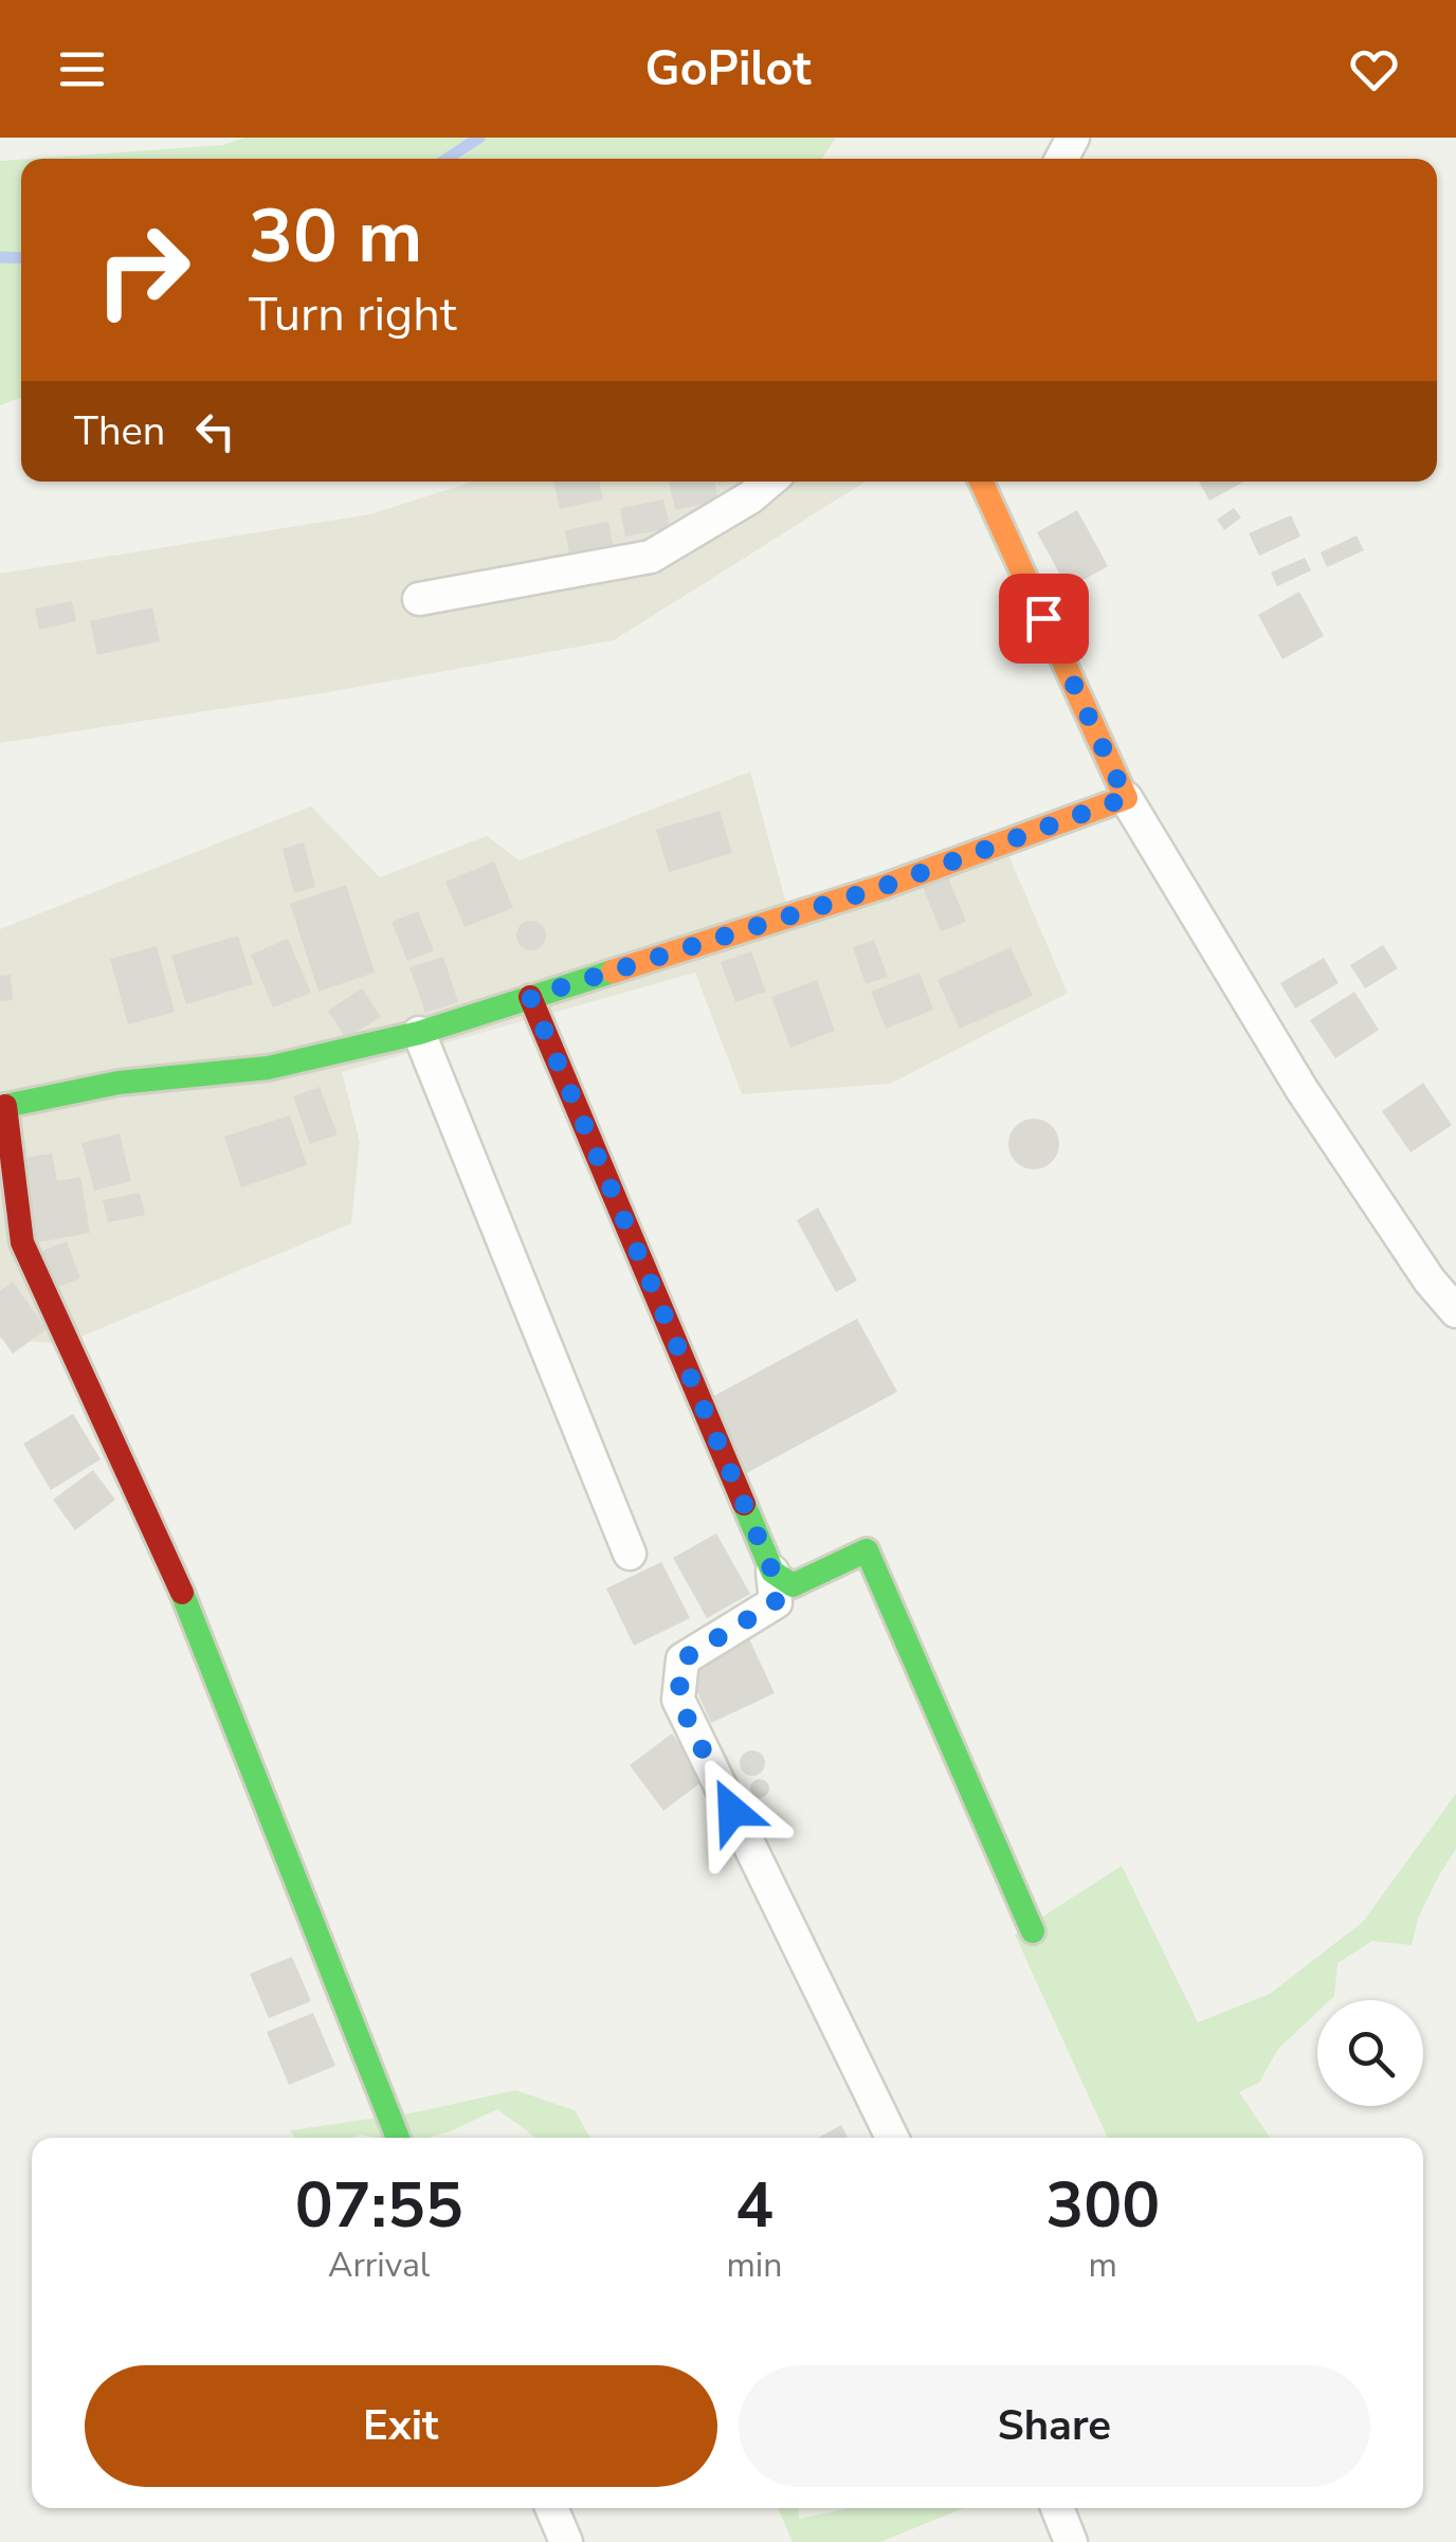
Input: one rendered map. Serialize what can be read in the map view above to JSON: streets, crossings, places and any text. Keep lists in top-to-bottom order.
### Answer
{
  "page": {
    "header": "GoPilot",
    "turn": ["30 m", "Turn right"],
    "then": "Then",
    "eta": [
      "07:55",
      "Arrival",
      "4",
      "min",
      "300",
      "m"
    ],
    "buttons": ["Exit", "Share"]
  }
}
